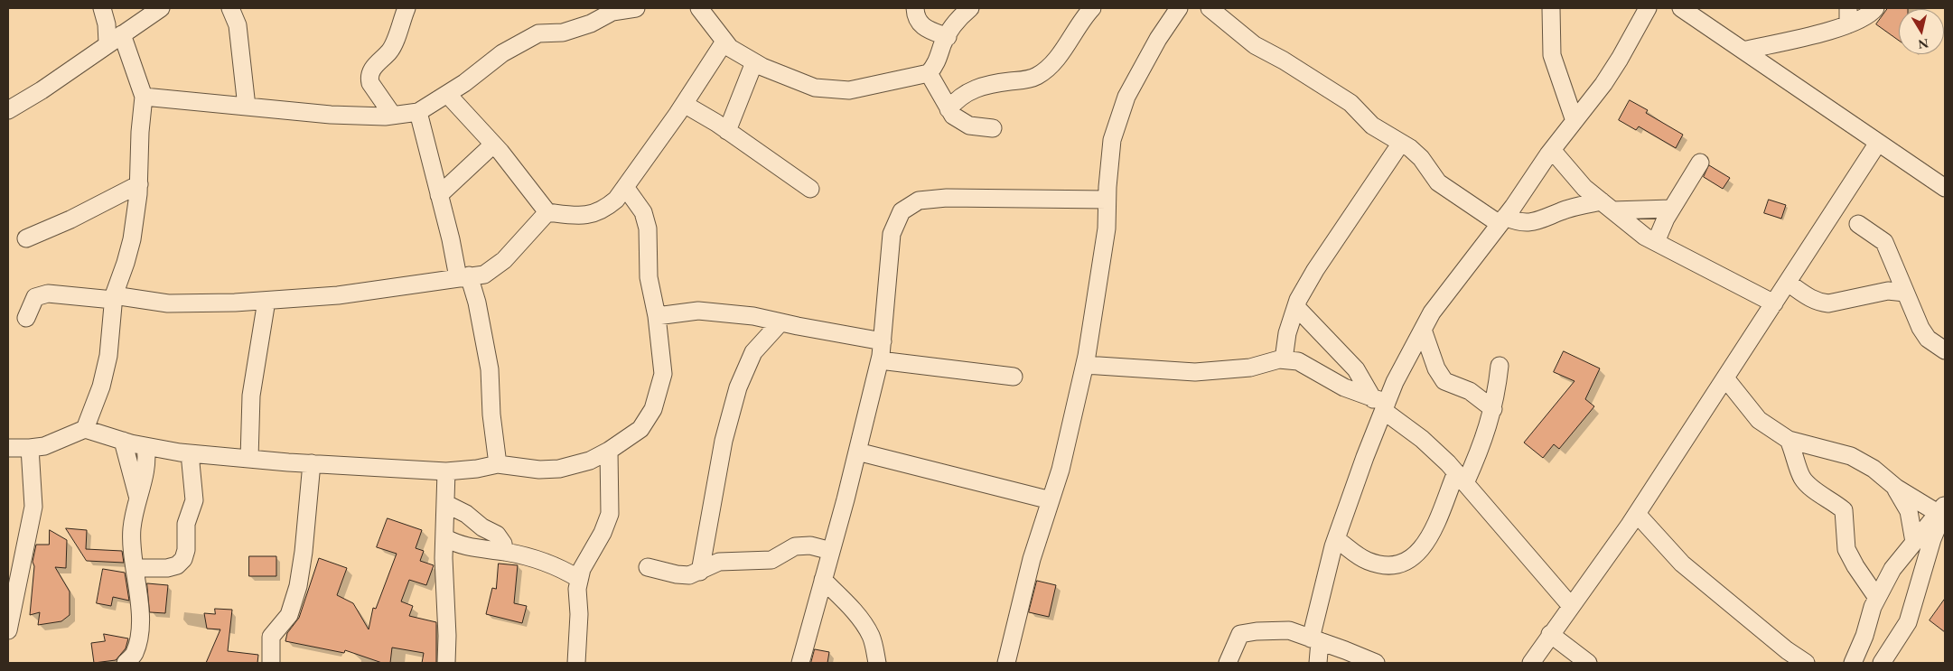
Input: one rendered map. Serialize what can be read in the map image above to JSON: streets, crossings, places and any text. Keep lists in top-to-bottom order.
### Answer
{
  "north": "bottom"
}
